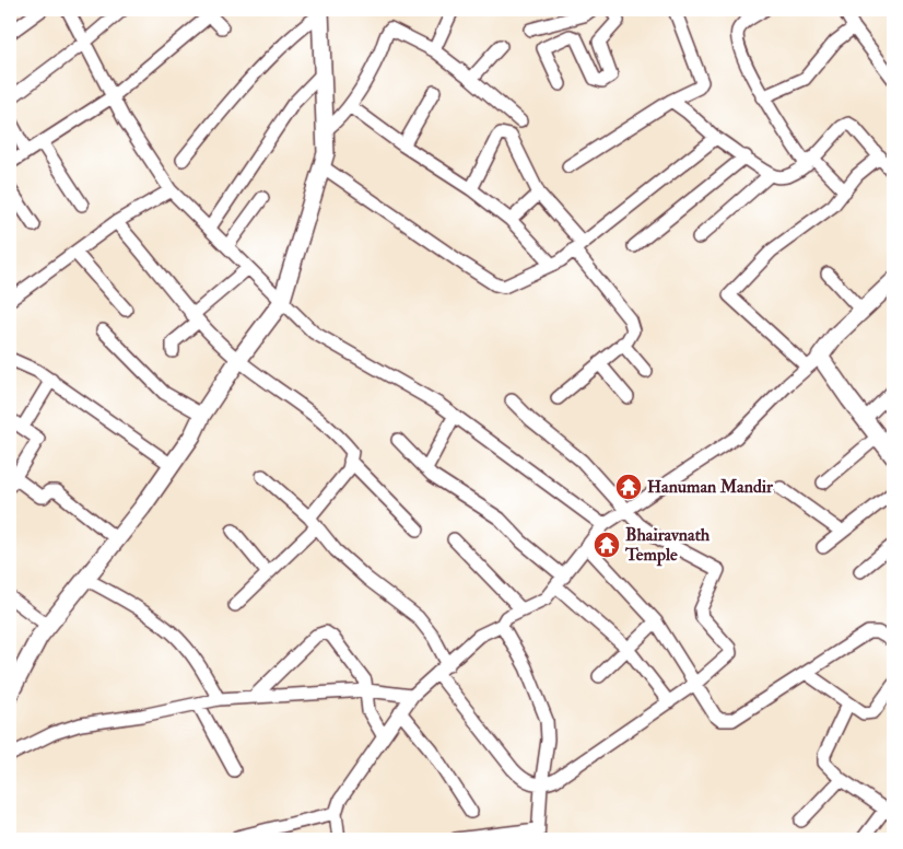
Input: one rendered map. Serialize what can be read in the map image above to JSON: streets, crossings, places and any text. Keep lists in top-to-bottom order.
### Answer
{
  "places": {
    "temple": ["Hanuman Mandir", "Bhairavnath Temple"]
  }
}
